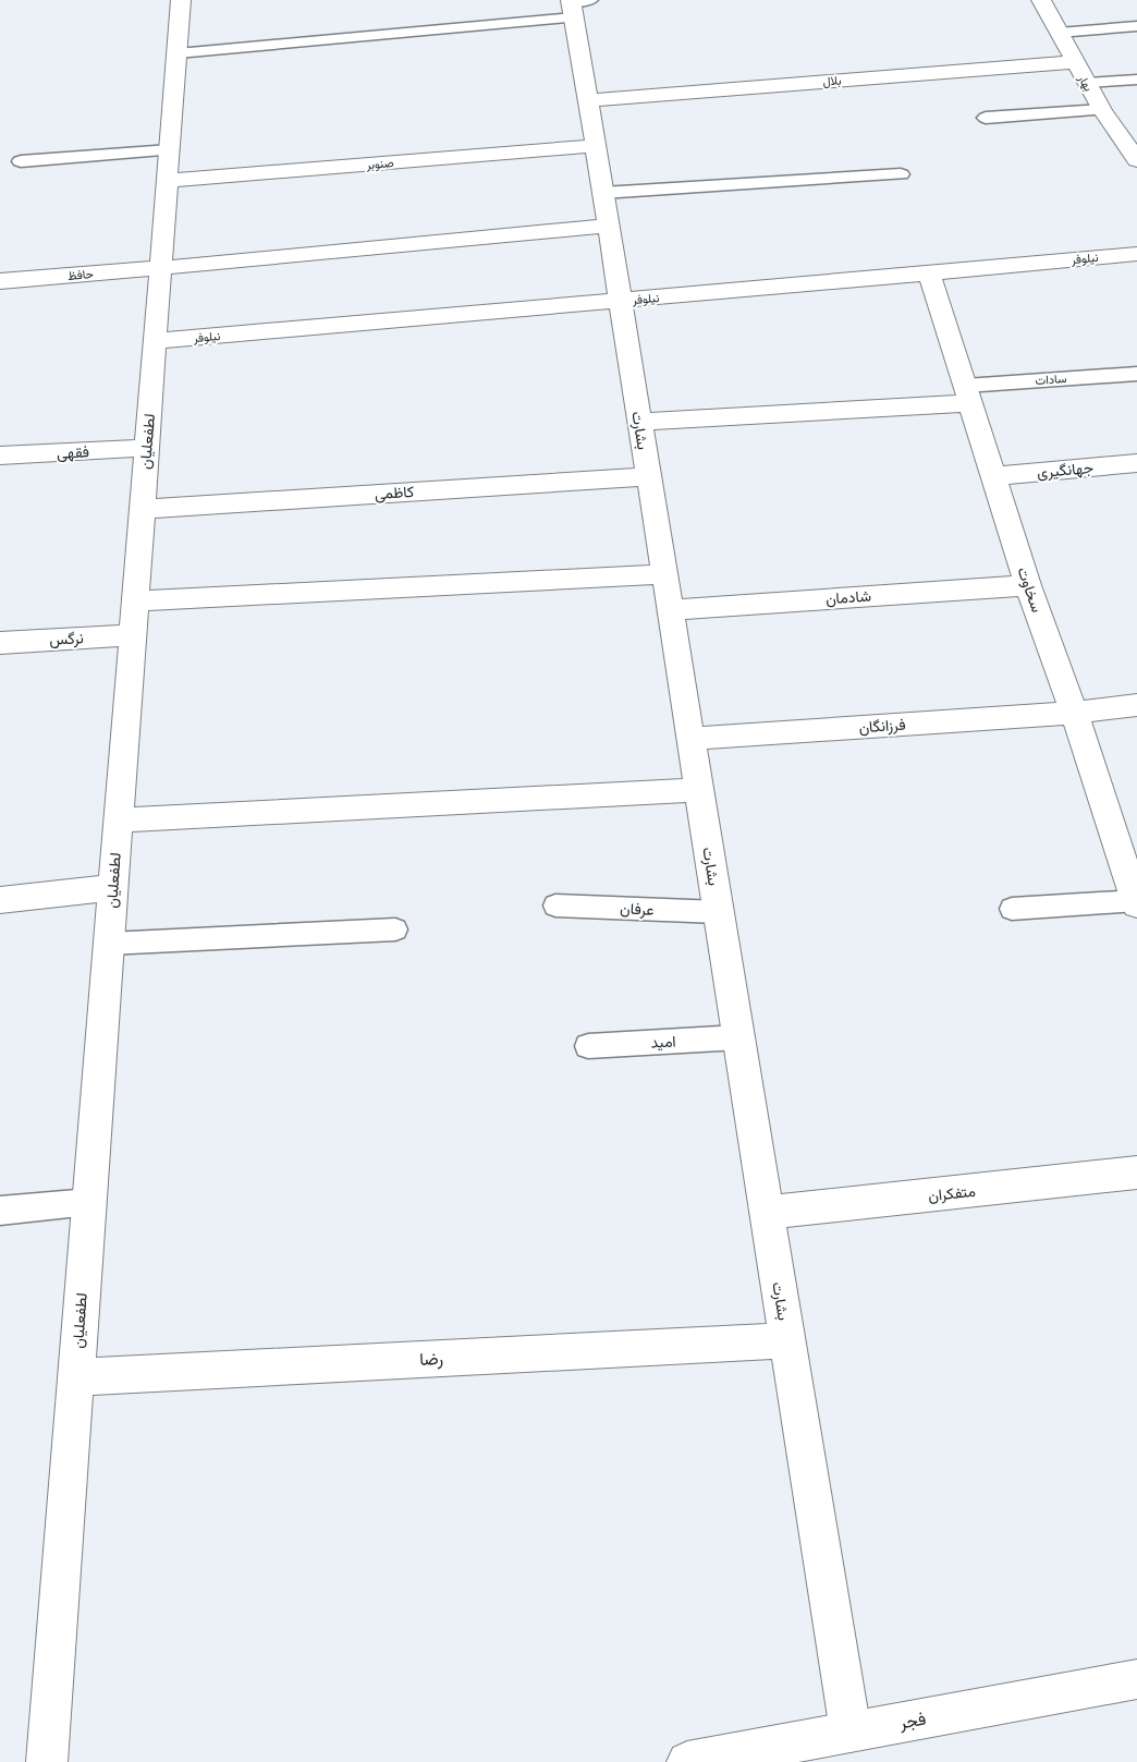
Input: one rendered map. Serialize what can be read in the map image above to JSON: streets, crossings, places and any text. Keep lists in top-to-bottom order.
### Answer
{
  "streets": {
    "street": [
      "بلال",
      "بهار",
      "صنوبر",
      "نیلوفر",
      "حافظ",
      "بشارت",
      "لطفعلیان",
      "فقهی",
      "جهانگیری",
      "کاظمی",
      "سخاوت",
      "شادمان",
      "نرگس",
      "فرزانگان",
      "متفکران",
      "رضا",
      "فجر"
    ],
    "lane": ["سادات", "عرفان", "امید"]
  },
  "crossings": [
    ["بلال", "بهار"],
    ["بلال", "بشارت"],
    ["صنوبر", "بشارت"],
    ["صنوبر", "لطفعلیان"],
    ["نیلوفر", "بشارت"],
    ["نیلوفر", "لطفعلیان"],
    ["نیلوفر", "سخاوت"],
    ["حافظ", "بشارت"],
    ["حافظ", "لطفعلیان"],
    ["سادات", "سخاوت"],
    ["بشارت", "کاظمی"],
    ["بشارت", "شادمان"],
    ["بشارت", "فرزانگان"],
    ["بشارت", "عرفان"],
    ["بشارت", "امید"],
    ["بشارت", "متفکران"],
    ["بشارت", "رضا"],
    ["بشارت", "فجر"],
    ["لطفعلیان", "فقهی"],
    ["لطفعلیان", "کاظمی"],
    ["لطفعلیان", "نرگس"],
    ["لطفعلیان", "رضا"],
    ["جهانگیری", "سخاوت"],
    ["سخاوت", "شادمان"],
    ["سخاوت", "فرزانگان"]
  ]
}
